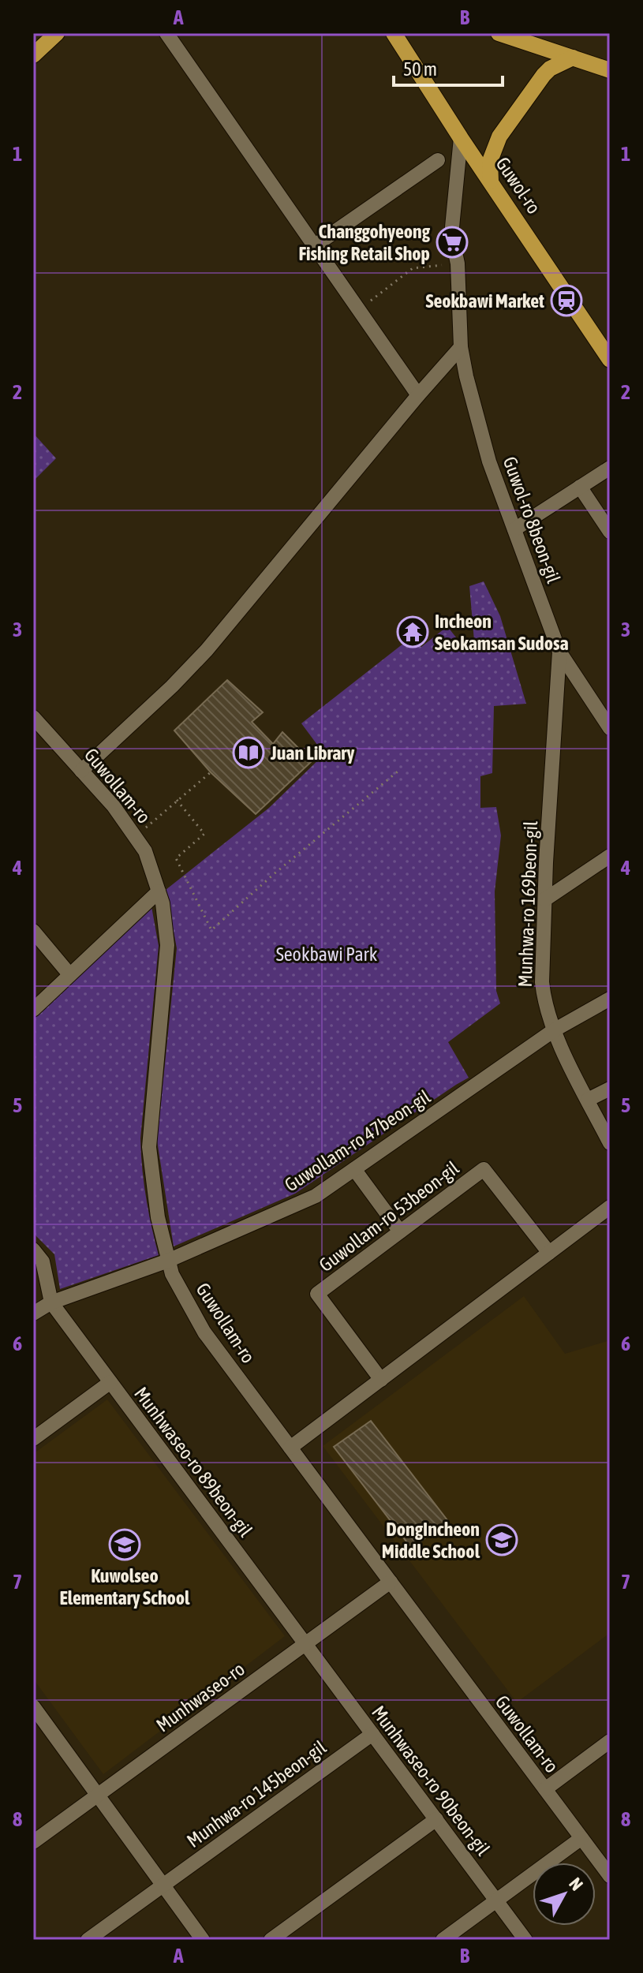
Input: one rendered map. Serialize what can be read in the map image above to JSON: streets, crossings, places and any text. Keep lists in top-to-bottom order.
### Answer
{
  "streets": {
    "main road": ["Guwol-ro"],
    "street": [
      "Guwol-ro 8beon-gil",
      "Guwollam-ro",
      "Munhwa-ro 169beon-gil",
      "Guwollam-ro 47beon-gil",
      "Guwollam-ro 53beon-gil",
      "Munhwaseo-ro 89beon-gil",
      "Munhwaseo-ro",
      "Munhwaseo-ro 90beon-gil",
      "Munhwa-ro 145beon-gil"
    ]
  },
  "crossings": [
    ["Guwol-ro", "Guwol-ro 8beon-gil"],
    ["Guwol-ro 8beon-gil", "Munhwa-ro 169beon-gil"],
    ["Guwollam-ro", "Guwollam-ro 47beon-gil"],
    ["Guwollam-ro", "Munhwaseo-ro"],
    ["Munhwa-ro 169beon-gil", "Guwollam-ro 47beon-gil"],
    ["Guwollam-ro 47beon-gil", "Munhwaseo-ro 89beon-gil"],
    ["Munhwaseo-ro 89beon-gil", "Munhwaseo-ro"],
    ["Munhwaseo-ro 89beon-gil", "Munhwaseo-ro 90beon-gil"],
    ["Munhwaseo-ro", "Munhwaseo-ro 90beon-gil"],
    ["Munhwaseo-ro 90beon-gil", "Munhwa-ro 145beon-gil"]
  ],
  "parks": ["Seokbawi Park"],
  "places": {
    "supermarket": ["Changgohyeong Fishing Retail Shop"],
    "station": ["Seokbawi Market"],
    "temple": ["Incheon Seokamsan Sudosa"],
    "library": ["Juan Library"],
    "school or university": ["DongIncheon Middle School", "Kuwolseo Elementary School"]
  },
  "scale_bar": "50 m",
  "north": "top right",
  "grid": {
    "columns": ["A", "B"],
    "rows": [
      "1",
      "2",
      "3",
      "4",
      "5",
      "6",
      "7",
      "8"
    ]
  }
}
